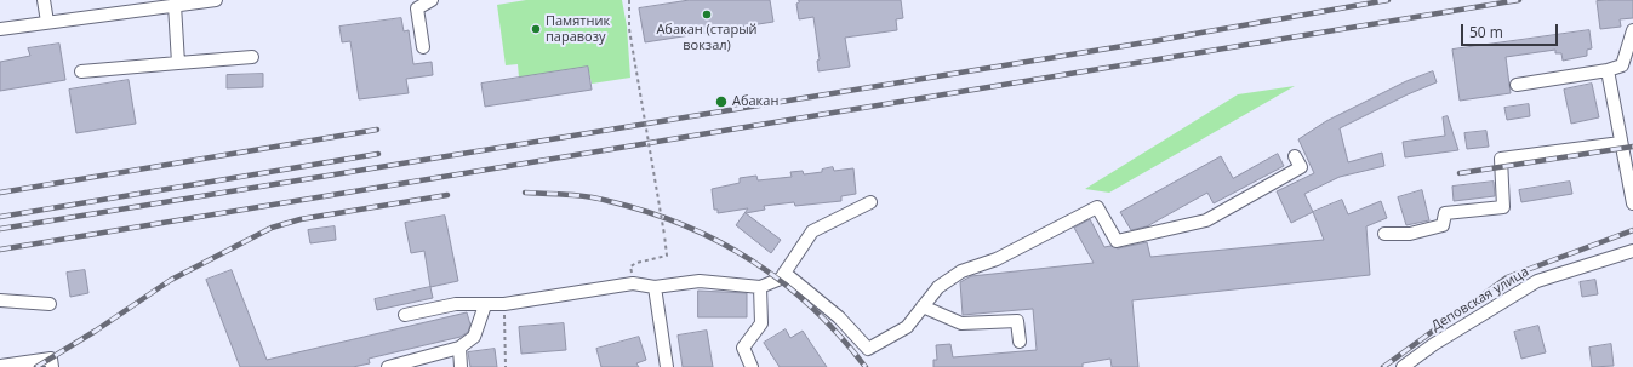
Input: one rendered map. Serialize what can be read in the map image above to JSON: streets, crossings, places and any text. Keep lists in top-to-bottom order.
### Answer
{
  "streets": {
    "street": ["Деповская улица"]
  },
  "places": ["Абакан (старый вокзал)", "Памятник паравозу", "Абакан"],
  "scale_bar": "50 m"
}
